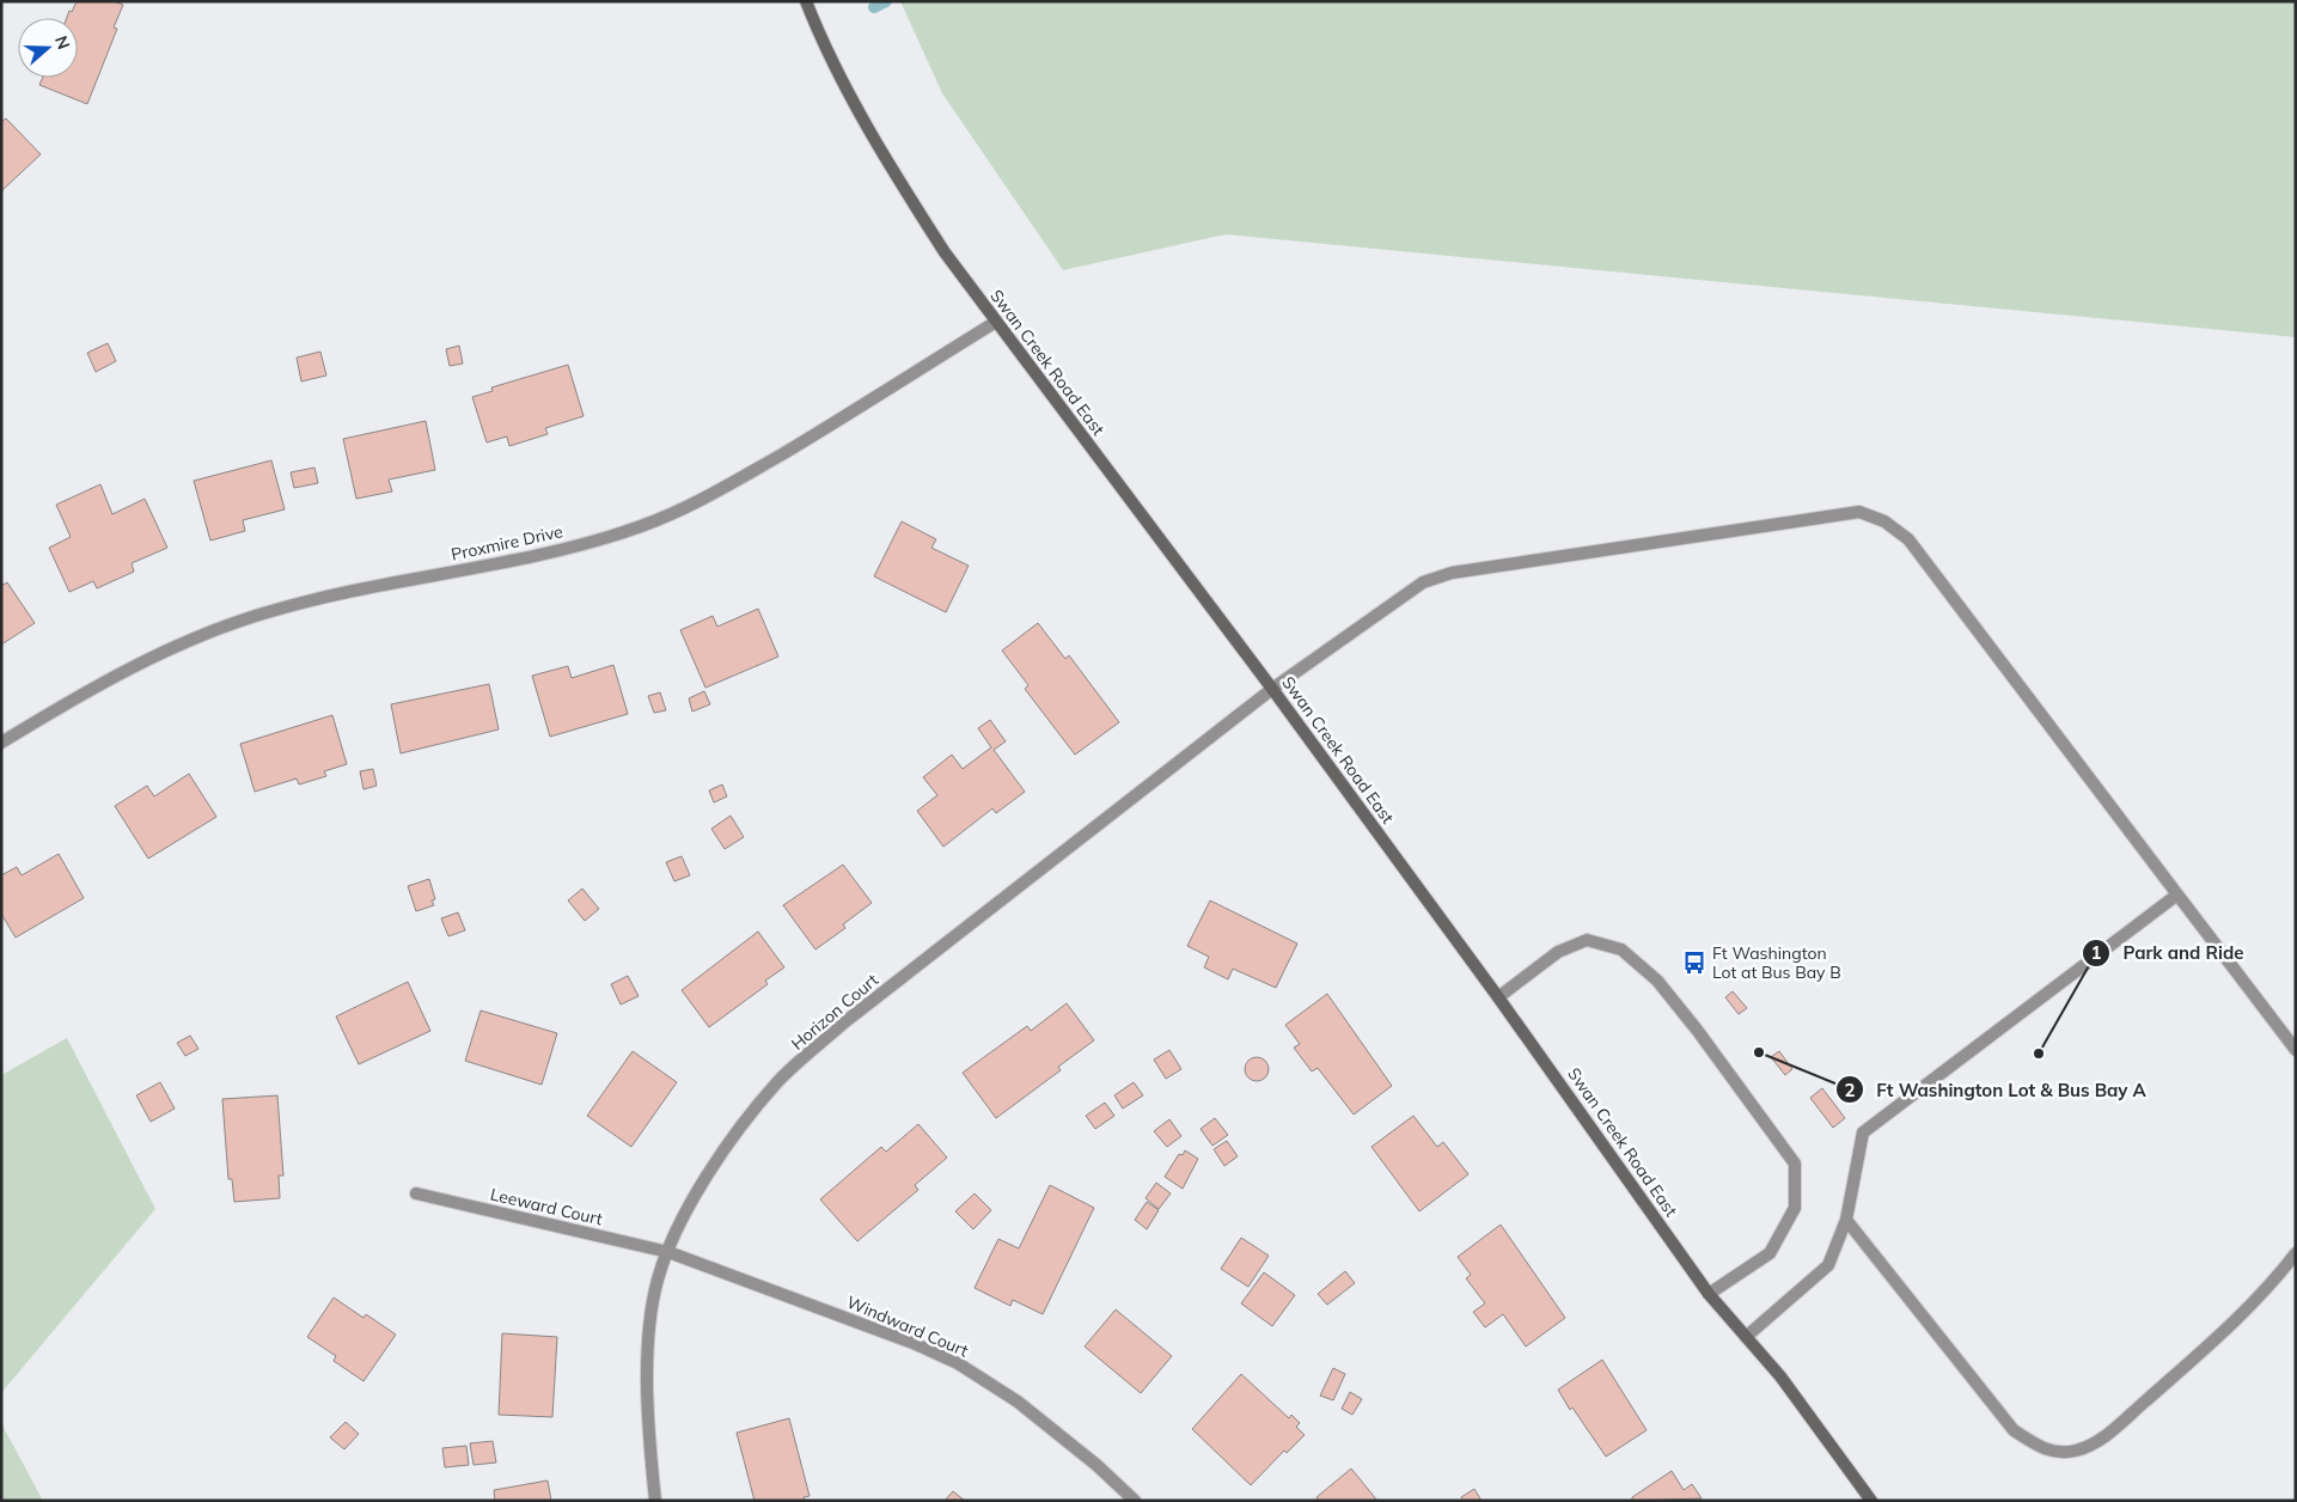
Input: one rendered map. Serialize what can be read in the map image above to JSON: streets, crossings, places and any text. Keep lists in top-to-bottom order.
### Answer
{
  "streets": {
    "main road": ["Swan Creek Road East"],
    "street": [
      "Proxmire Drive",
      "Horizon Court",
      "Leeward Court",
      "Windward Court"
    ]
  },
  "crossings": [
    ["Swan Creek Road East", "Proxmire Drive"],
    ["Swan Creek Road East", "Horizon Court"],
    ["Horizon Court", "Leeward Court"],
    ["Horizon Court", "Windward Court"],
    ["Leeward Court", "Windward Court"]
  ],
  "places": {
    "bus stop": ["Ft Washington Lot at Bus Bay B"],
    "other": ["Ft Washington Lot & Bus Bay A", "Park and Ride"]
  },
  "north": "right"
}
